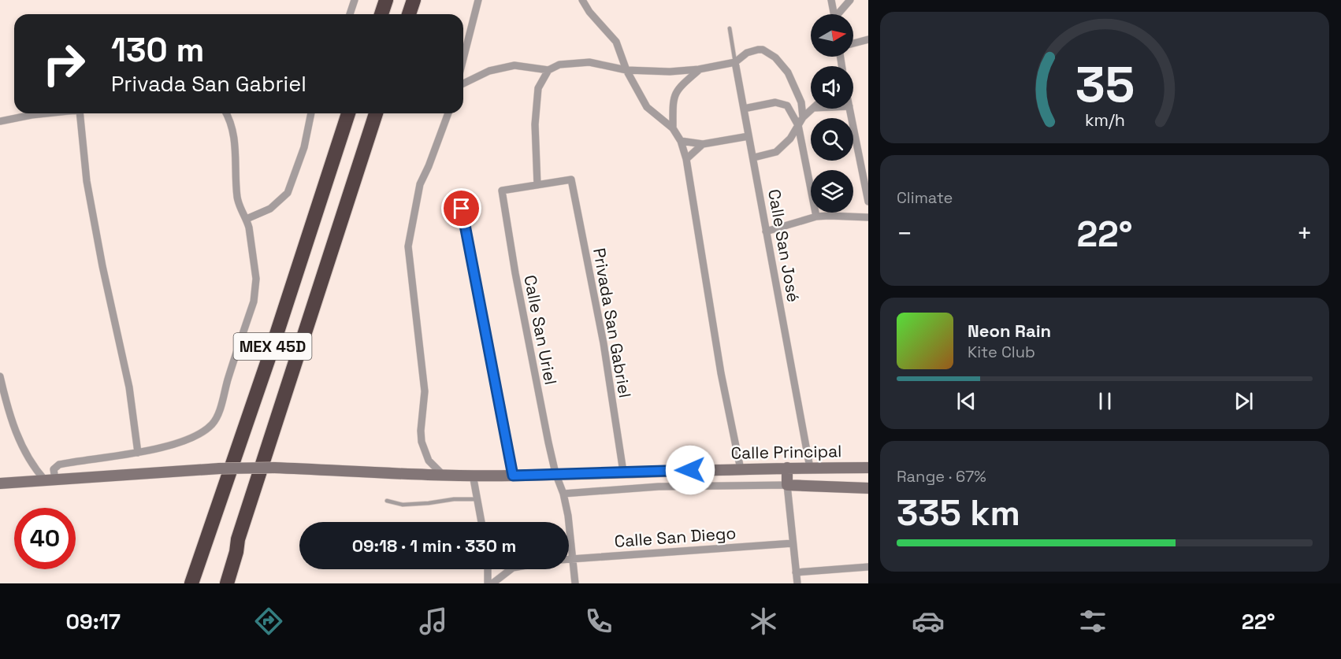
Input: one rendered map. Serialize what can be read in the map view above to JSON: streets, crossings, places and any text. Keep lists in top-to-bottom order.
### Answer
{
  "streets": {
    "highway": ["MEX 45D"],
    "street": [
      "Calle San José",
      "Privada San Gabriel",
      "Calle San Uriel",
      "Calle Principal",
      "Calle San Diego"
    ]
  },
  "crossings": [
    ["Calle San José", "Calle Principal"],
    ["Privada San Gabriel", "Calle San Uriel"],
    ["Privada San Gabriel", "Calle Principal"],
    ["Calle San Uriel", "Calle Principal"],
    ["Calle San Uriel", "Calle San Diego"]
  ],
  "north": "right",
  "page": {
    "turn": ["130 m", "Privada San Gabriel"],
    "tile": [
      "Climate",
      ["Range · 67%", "335 km"]
    ],
    "heat": ["−", "22°", "+"],
    "song": ["Neon Rain", "Kite Club"],
    "limit": "40",
    "trip": "09:18 · 1 min · 330 m",
    "tabs": ["09:17", "22°"],
    "gauge": ["35", "km/h"]
  }
}
